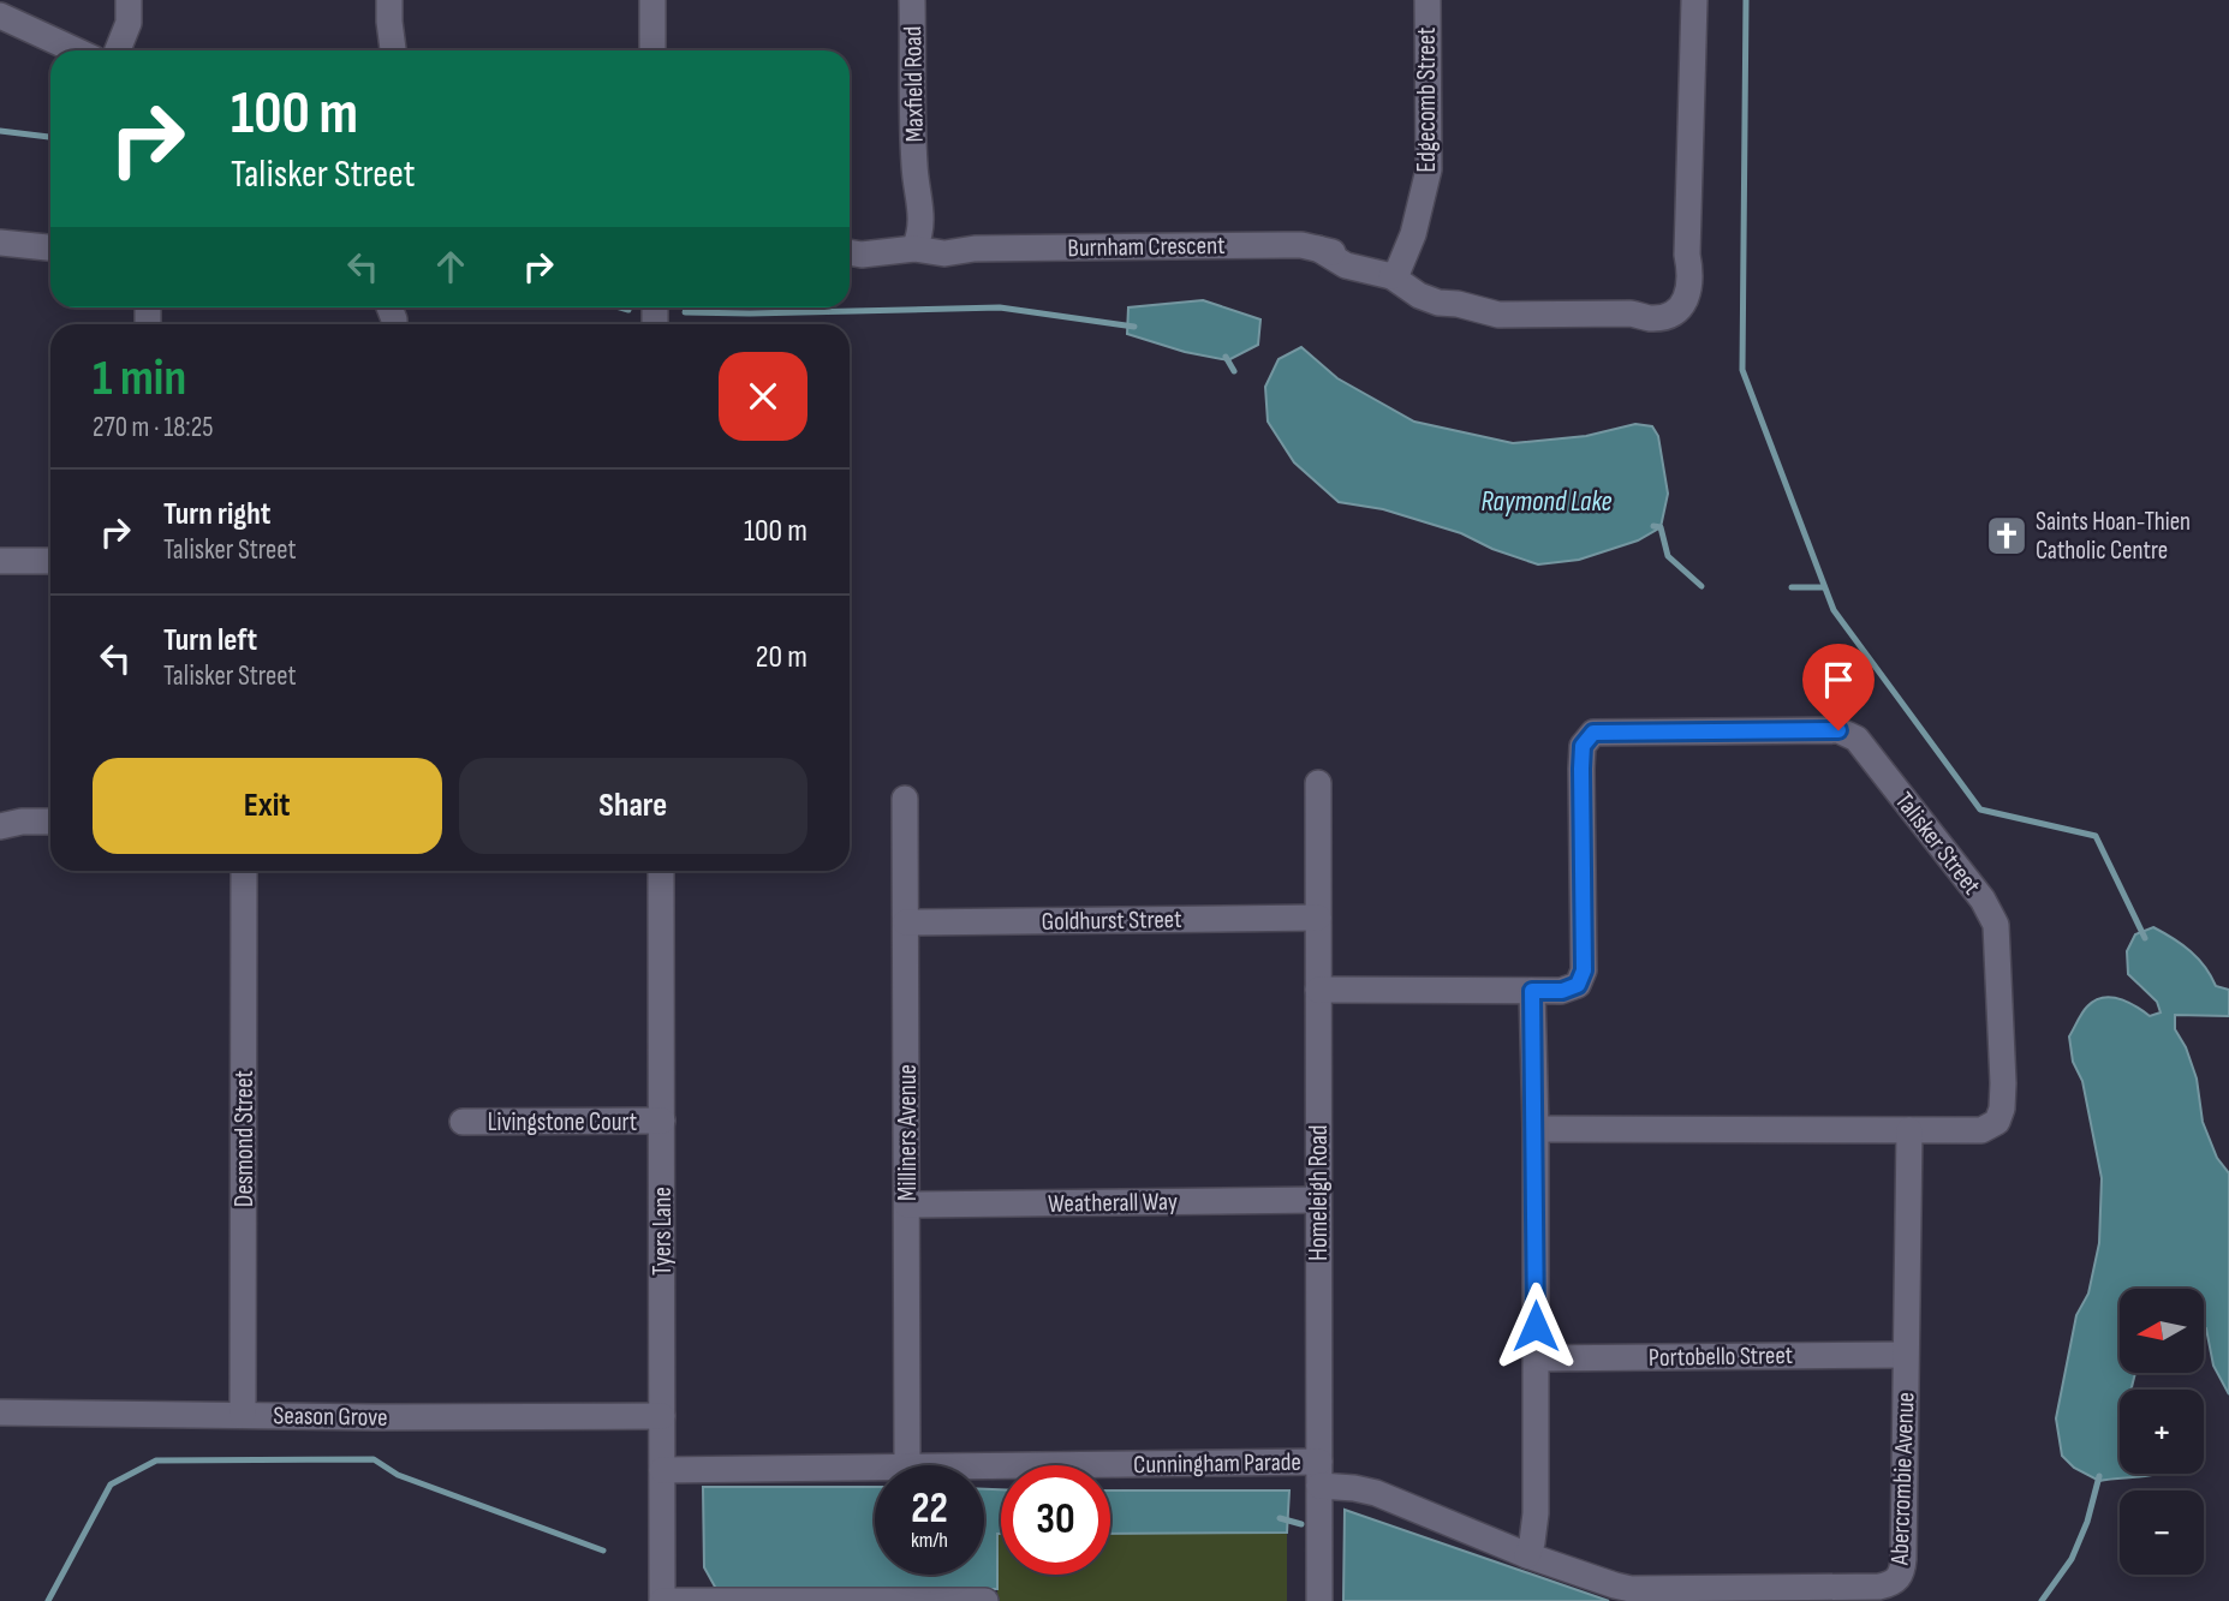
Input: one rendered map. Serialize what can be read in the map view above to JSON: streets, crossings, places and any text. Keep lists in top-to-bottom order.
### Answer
{
  "streets": {
    "street": [
      "Maxfield Road",
      "Edgecomb Street",
      "Burnham Crescent",
      "Talisker Street",
      "Goldhurst Street",
      "Livingstone Court",
      "Milliners Avenue",
      "Desmond Street",
      "Homeleigh Road",
      "Weatherall Way",
      "Tyers Lane",
      "Portobello Street",
      "Season Grove",
      "Cunningham Parade",
      "Abercrombie Avenue"
    ]
  },
  "crossings": [
    ["Maxfield Road", "Burnham Crescent"],
    ["Edgecomb Street", "Burnham Crescent"],
    ["Talisker Street", "Homeleigh Road"],
    ["Talisker Street", "Abercrombie Avenue"],
    ["Goldhurst Street", "Milliners Avenue"],
    ["Goldhurst Street", "Homeleigh Road"],
    ["Livingstone Court", "Tyers Lane"],
    ["Milliners Avenue", "Weatherall Way"],
    ["Desmond Street", "Season Grove"],
    ["Homeleigh Road", "Weatherall Way"],
    ["Homeleigh Road", "Cunningham Parade"],
    ["Homeleigh Road", "Abercrombie Avenue"],
    ["Tyers Lane", "Season Grove"],
    ["Tyers Lane", "Cunningham Parade"],
    ["Portobello Street", "Abercrombie Avenue"],
    ["Cunningham Parade", "Abercrombie Avenue"]
  ],
  "water": ["Raymond Lake"],
  "places": {
    "church": ["Saints Hoan-Thien Catholic Centre"]
  },
  "north": "left",
  "page": {
    "turn": ["100 m", "Talisker Street"],
    "heading": ["1 min", "270 m · 18:25"],
    "list": [
      {
        "name": "Turn right",
        "note": "Talisker Street",
        "value": "100 m"
      },
      {
        "name": "Turn left",
        "note": "Talisker Street",
        "value": "20 m"
      }
    ],
    "buttons": ["Exit", "Share"],
    "map_buttons": ["+", "−"],
    "speed": "22 km/h",
    "limit": "30"
  }
}
